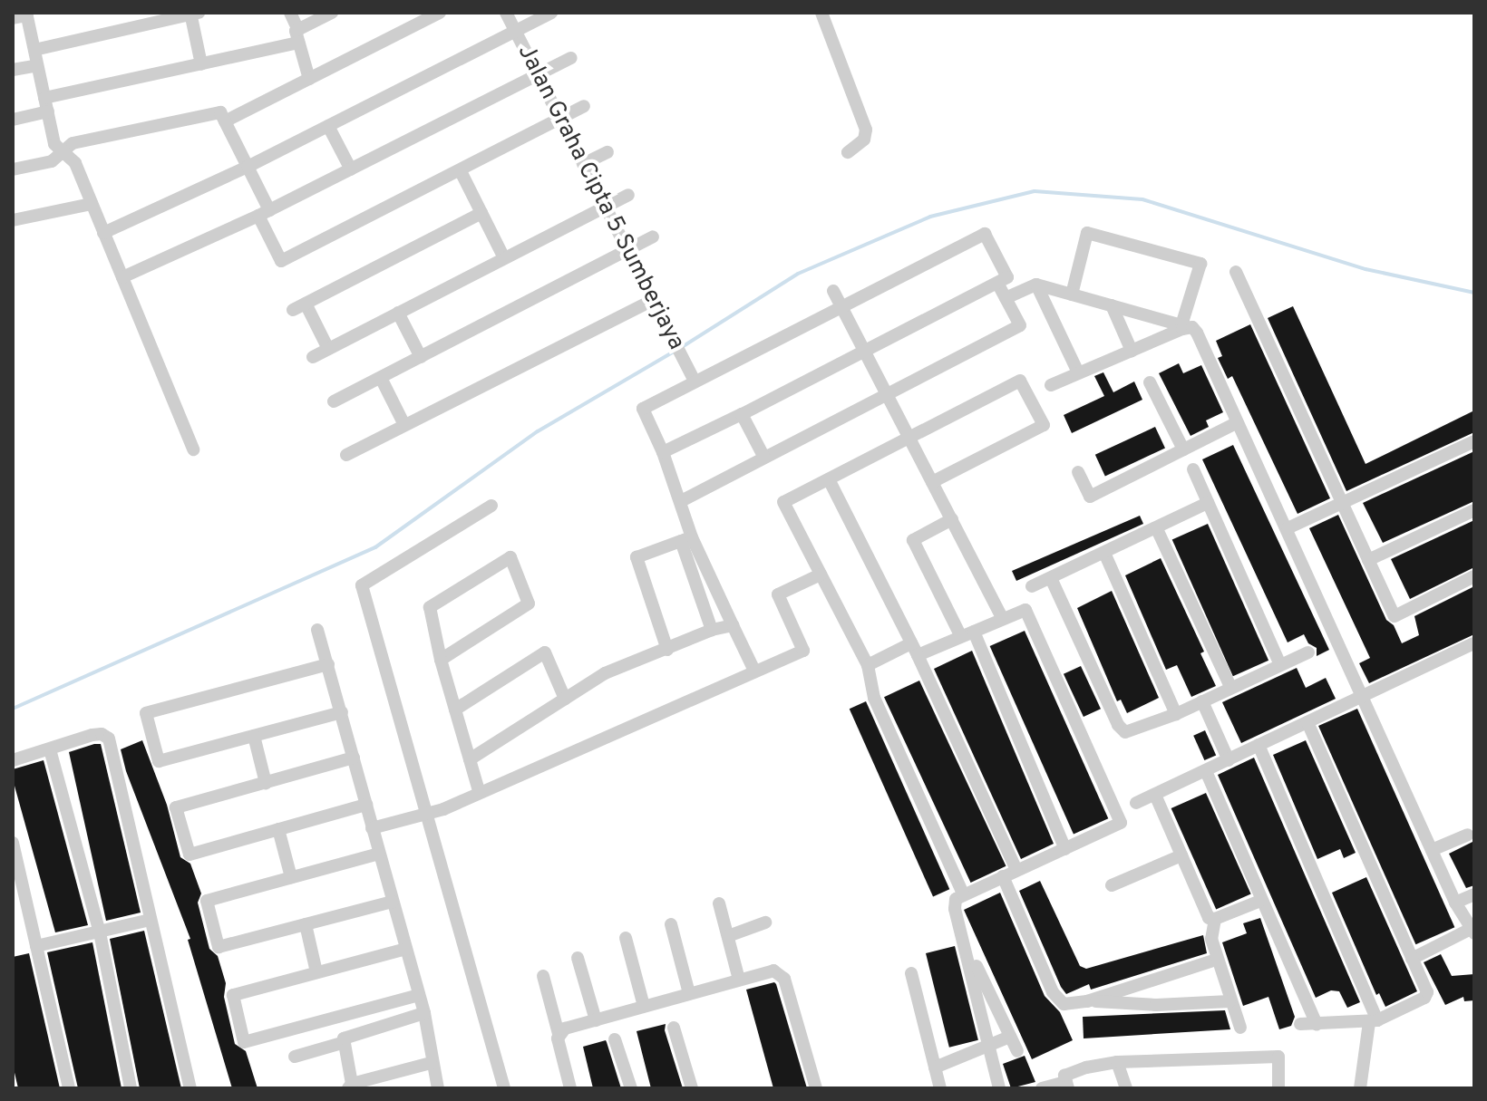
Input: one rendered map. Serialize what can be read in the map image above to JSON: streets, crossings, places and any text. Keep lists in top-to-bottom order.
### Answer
{
  "streets": {
    "street": ["Jalan Graha Cipta 5 Sumberjaya"]
  }
}
